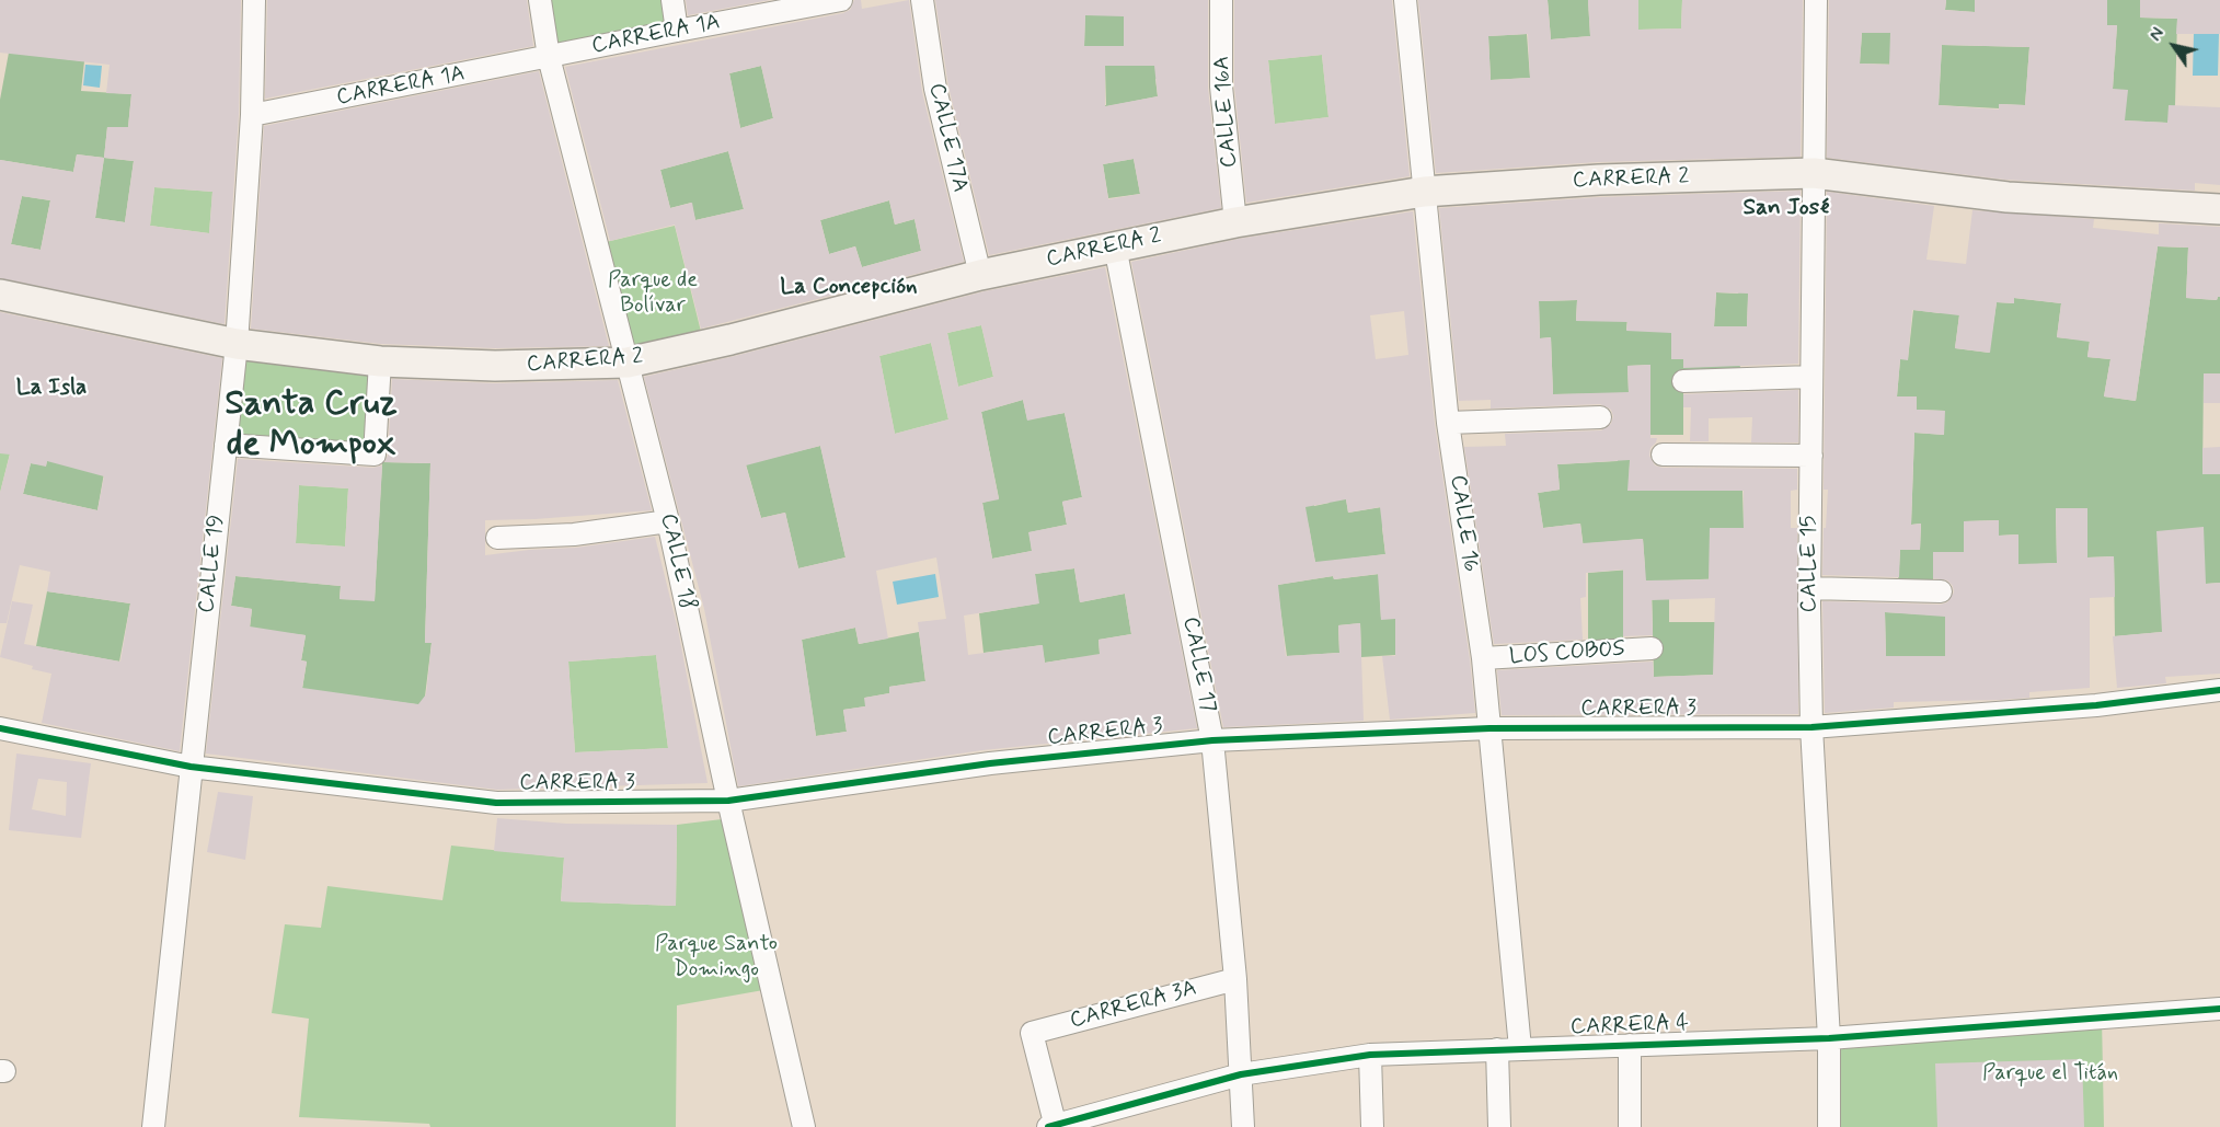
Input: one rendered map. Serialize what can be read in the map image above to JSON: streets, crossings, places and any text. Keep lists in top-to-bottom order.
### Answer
{
  "streets": {
    "main road": ["CARRERA 2"],
    "street": [
      "CARRERA 1A",
      "CALLE 16A",
      "CALLE 17A",
      "CALLE 16",
      "CALLE 18",
      "CALLE 19",
      "CALLE 15",
      "LOS COBOS",
      "CALLE 17",
      "CARRERA 3",
      "CARRERA 3A",
      "CARRERA 4"
    ]
  },
  "crossings": [
    ["CARRERA 1A", "CALLE 18"],
    ["CARRERA 1A", "CALLE 19"],
    ["CALLE 16A", "CARRERA 2"],
    ["CALLE 17A", "CARRERA 2"],
    ["CARRERA 2", "CALLE 16"],
    ["CARRERA 2", "CALLE 18"],
    ["CARRERA 2", "CALLE 19"],
    ["CARRERA 2", "CALLE 15"],
    ["CARRERA 2", "CALLE 17"],
    ["CALLE 16", "LOS COBOS"],
    ["CALLE 16", "CARRERA 3"],
    ["CALLE 16", "CARRERA 4"],
    ["CALLE 18", "CARRERA 3"],
    ["CALLE 19", "CARRERA 3"],
    ["CALLE 15", "CARRERA 3"],
    ["CALLE 15", "CARRERA 4"],
    ["CALLE 17", "CARRERA 3"],
    ["CALLE 17", "CARRERA 3A"],
    ["CALLE 17", "CARRERA 4"],
    ["CARRERA 3A", "CARRERA 4"]
  ],
  "districts": [
    "San José",
    "La Concepción",
    "La Isla",
    "Santa Cruz de Mompox"
  ],
  "parks": ["Parque de Bolívar", "Parque Santo Domingo", "Parque el Titán"],
  "north": "top left"
}
